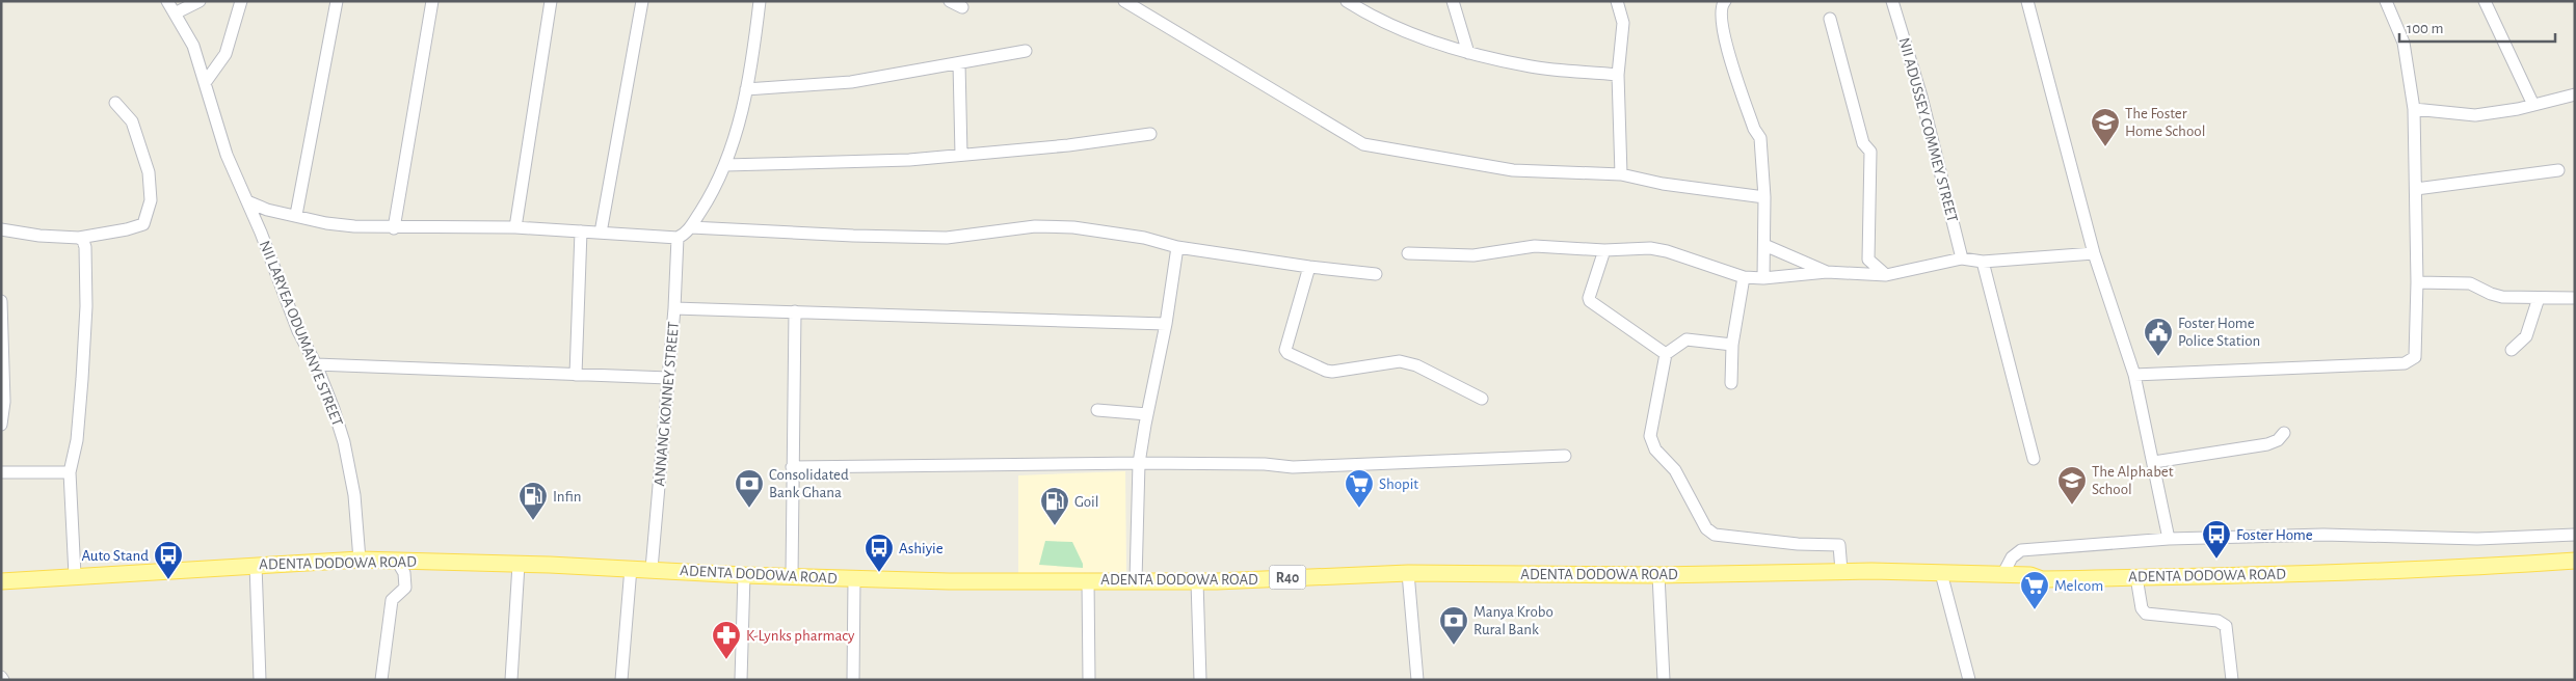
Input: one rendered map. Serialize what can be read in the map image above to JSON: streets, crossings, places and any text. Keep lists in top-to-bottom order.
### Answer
{
  "streets": {
    "main road": ["ADENTA DODOWA ROAD", "R40"],
    "street": ["NII ADUSSEY COMMEY STREET", "NII LARYEA ODUMANYE STREET", "ANNANG KONNEY STREET"]
  },
  "crossings": [
    ["NII LARYEA ODUMANYE STREET", "ADENTA DODOWA ROAD"],
    ["ANNANG KONNEY STREET", "ADENTA DODOWA ROAD"]
  ],
  "places": {
    "school or university": ["The Foster Home School", "The Alphabet School"],
    "public building": ["Foster Home Police Station"],
    "bank": ["Consolidated Bank Ghana", "Manya Krobo Rural Bank"],
    "supermarket": ["Shopit", "Melcom"],
    "fuel station": ["Infin", "Goil"],
    "bus stop": ["Foster Home", "Ashiyie", "Auto Stand"],
    "pharmacy": ["K-Lynks pharmacy"]
  },
  "scale_bar": "100 m"
}
